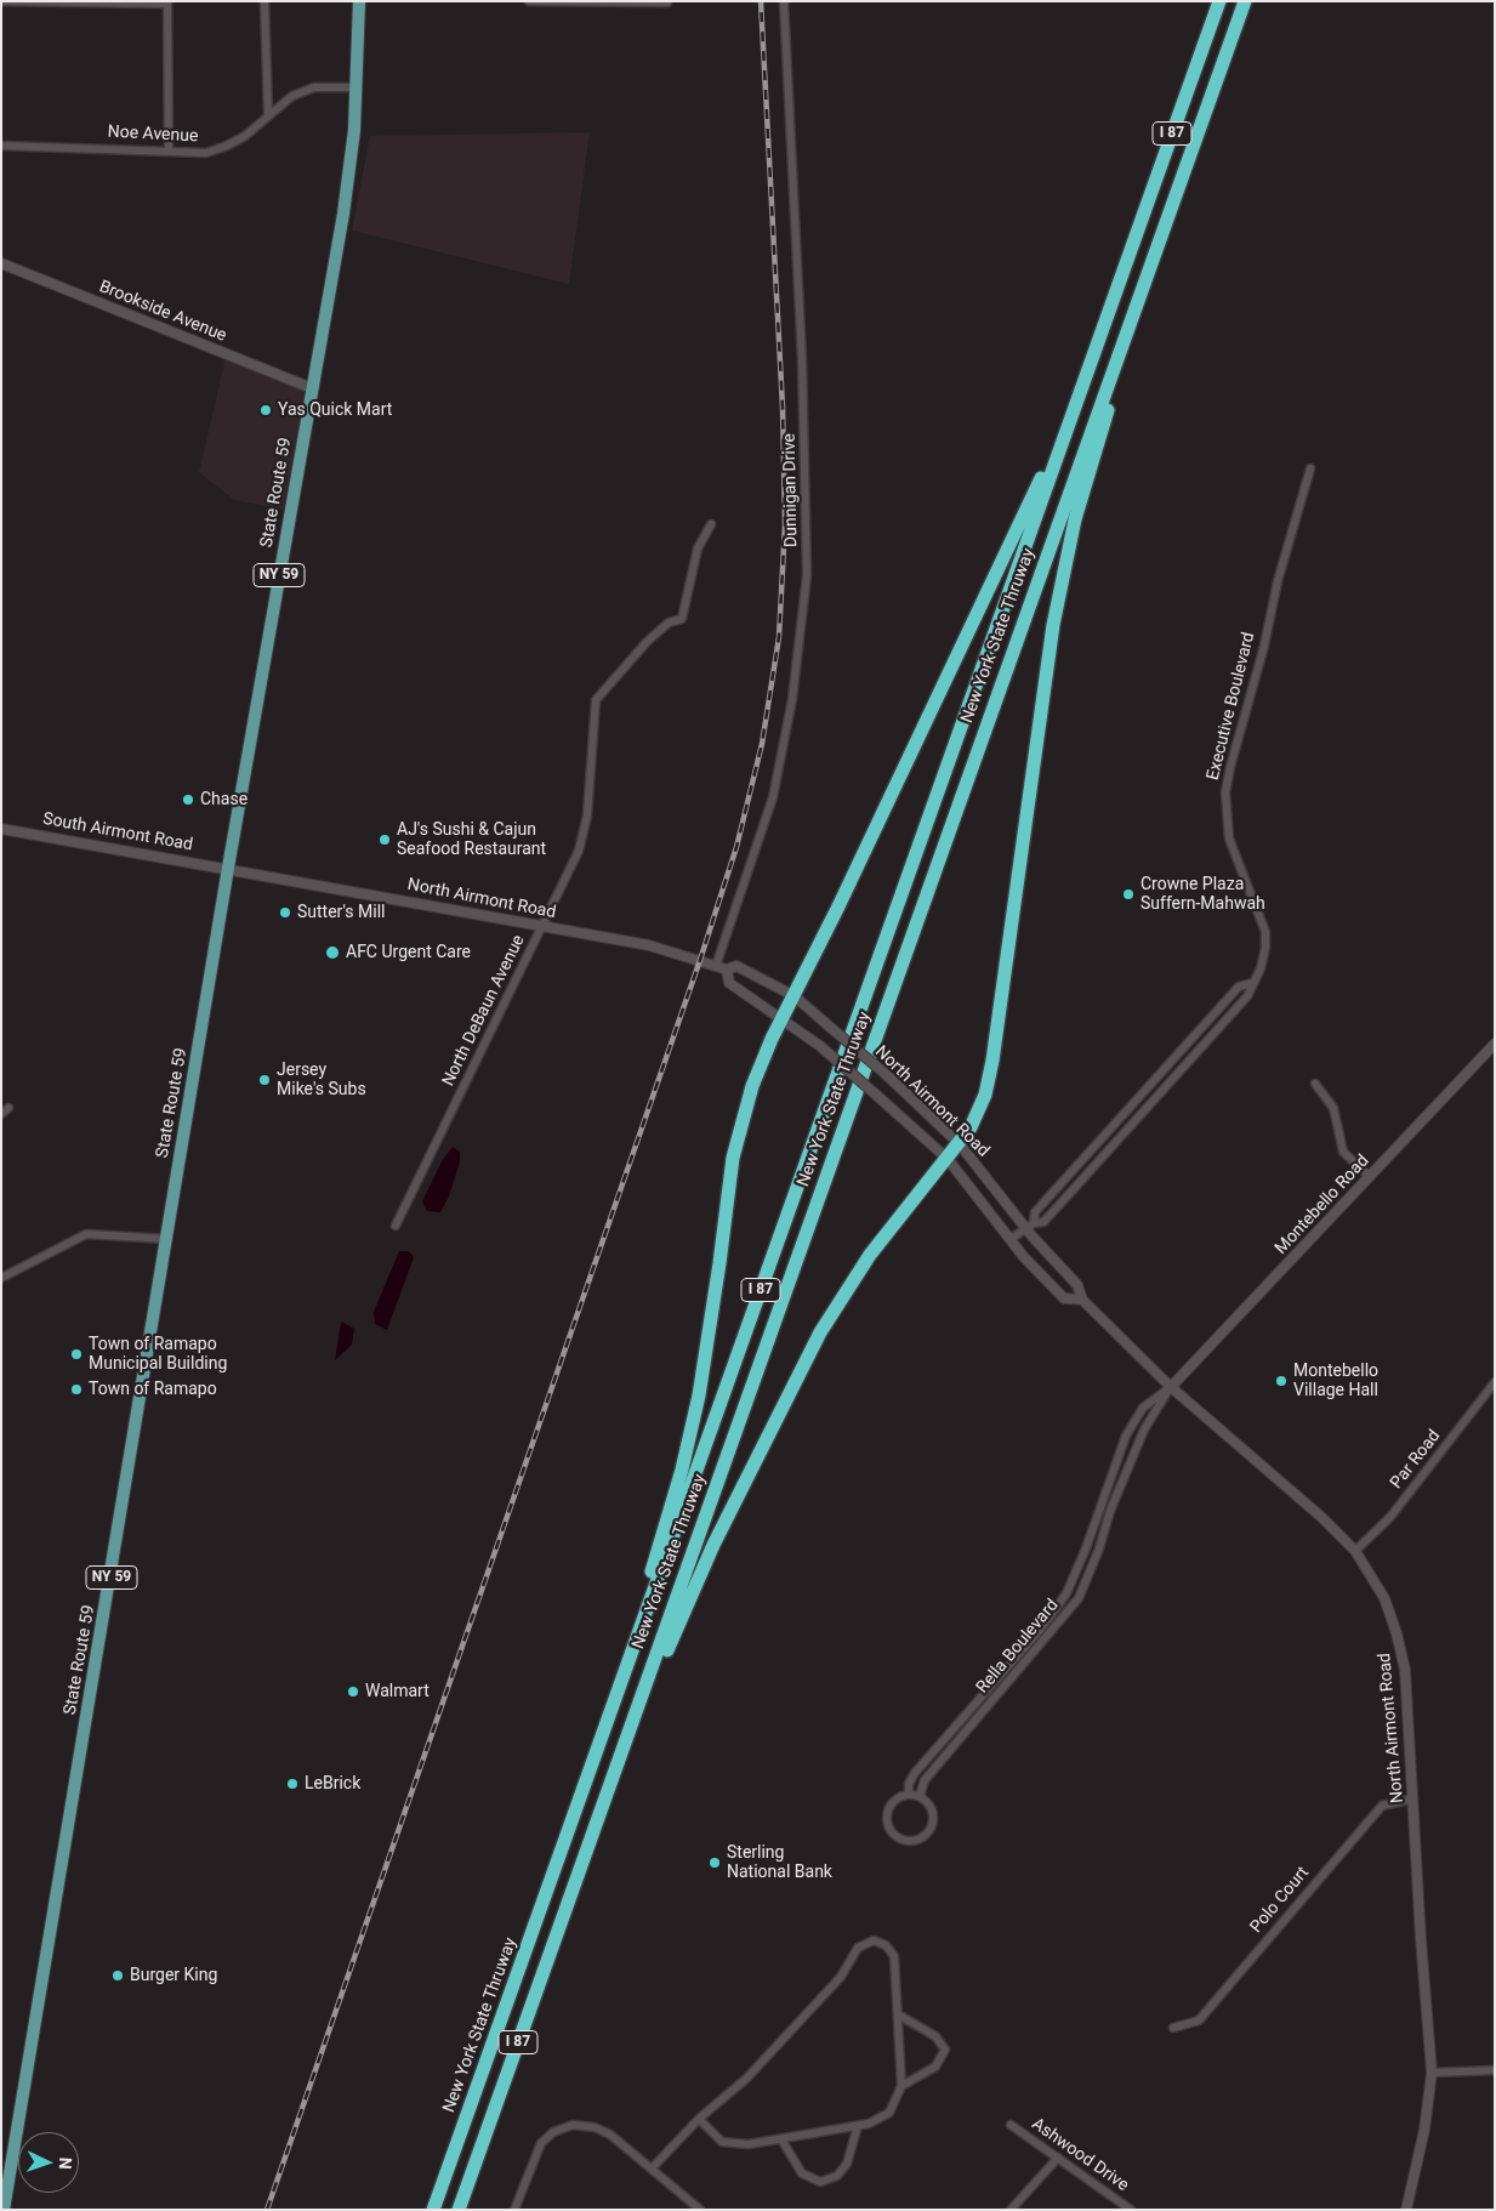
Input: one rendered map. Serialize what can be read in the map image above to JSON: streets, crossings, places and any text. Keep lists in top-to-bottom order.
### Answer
{
  "streets": {
    "highway": ["I 87", "New York State Thruway"],
    "main road": ["State Route 59", "NY 59"],
    "street": [
      "Noe Avenue",
      "Brookside Avenue",
      "Dunnigan Drive",
      "Executive Boulevard",
      "South Airmont Road",
      "North Airmont Road",
      "North DeBaun Avenue",
      "Montebello Road",
      "Par Road",
      "Rella Boulevard",
      "Polo Court",
      "Ashwood Drive"
    ]
  },
  "crossings": [
    ["Noe Avenue", "State Route 59"],
    ["Brookside Avenue", "State Route 59"],
    ["Dunnigan Drive", "North Airmont Road"],
    ["State Route 59", "South Airmont Road"],
    ["State Route 59", "North Airmont Road"],
    ["Executive Boulevard", "North Airmont Road"],
    ["South Airmont Road", "North Airmont Road"],
    ["North Airmont Road", "North DeBaun Avenue"],
    ["North Airmont Road", "Montebello Road"],
    ["North Airmont Road", "Par Road"],
    ["North Airmont Road", "Rella Boulevard"],
    ["North Airmont Road", "Polo Court"],
    ["Montebello Road", "Rella Boulevard"]
  ],
  "places": [
    "Yas Quick Mart",
    "Chase",
    "AJ's Sushi & Cajun Seafood Restaurant",
    "Crowne Plaza Suffern-Mahwah",
    "Sutter's Mill",
    "AFC Urgent Care",
    "Jersey Mike's Subs",
    "Town of Ramapo Municipal Building",
    "Montebello Village Hall",
    "Town of Ramapo",
    "Walmart",
    "LeBrick",
    "Sterling National Bank",
    "Burger King"
  ],
  "north": "right"
}
